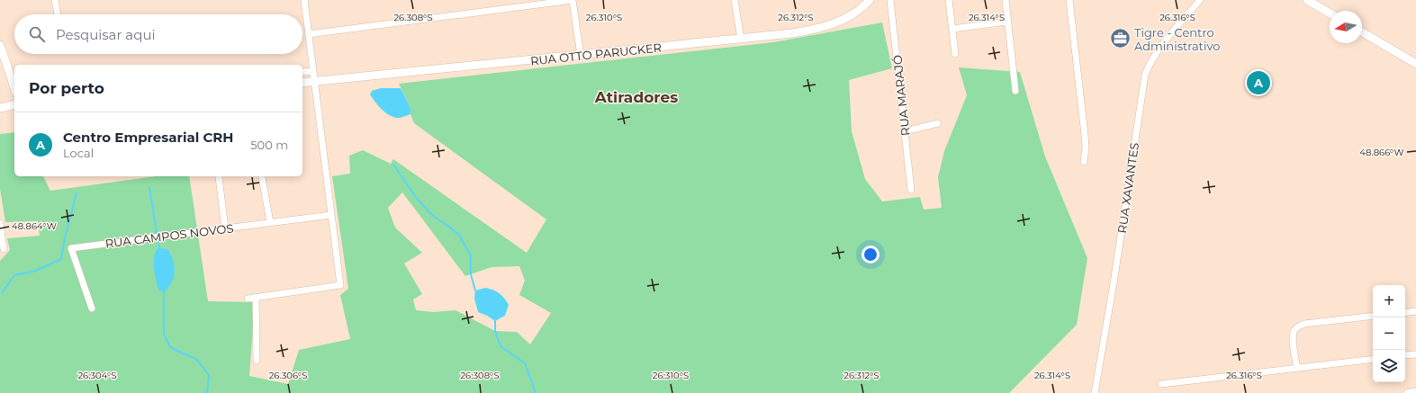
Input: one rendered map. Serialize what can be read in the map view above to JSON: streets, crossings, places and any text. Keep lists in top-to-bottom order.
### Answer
{
  "streets": {
    "main road": ["RUA OTTO PARUCKER"],
    "street": ["RUA MARAJÓ", "RUA XAVANTES", "RUA CAMPOS NOVOS"]
  },
  "districts": ["Atiradores"],
  "places": {
    "office": ["Tigre - Centro Administrativo"]
  },
  "north": "left",
  "page": {
    "search": "Pesquisar aqui",
    "heading": "Por perto",
    "pins": "A",
    "list": [
      {
        "mark": "A",
        "name": "Centro Empresarial CRH",
        "note": "Local",
        "value": "500 m"
      }
    ],
    "map_buttons": ["+", "−"]
  },
  "coordinates": [
    "26.308°S",
    "26.310°S",
    "26.312°S",
    "26.314°S",
    "26.316°S",
    "48.866°W",
    "48.864°W",
    "26.304°S",
    "26.306°S"
  ]
}
